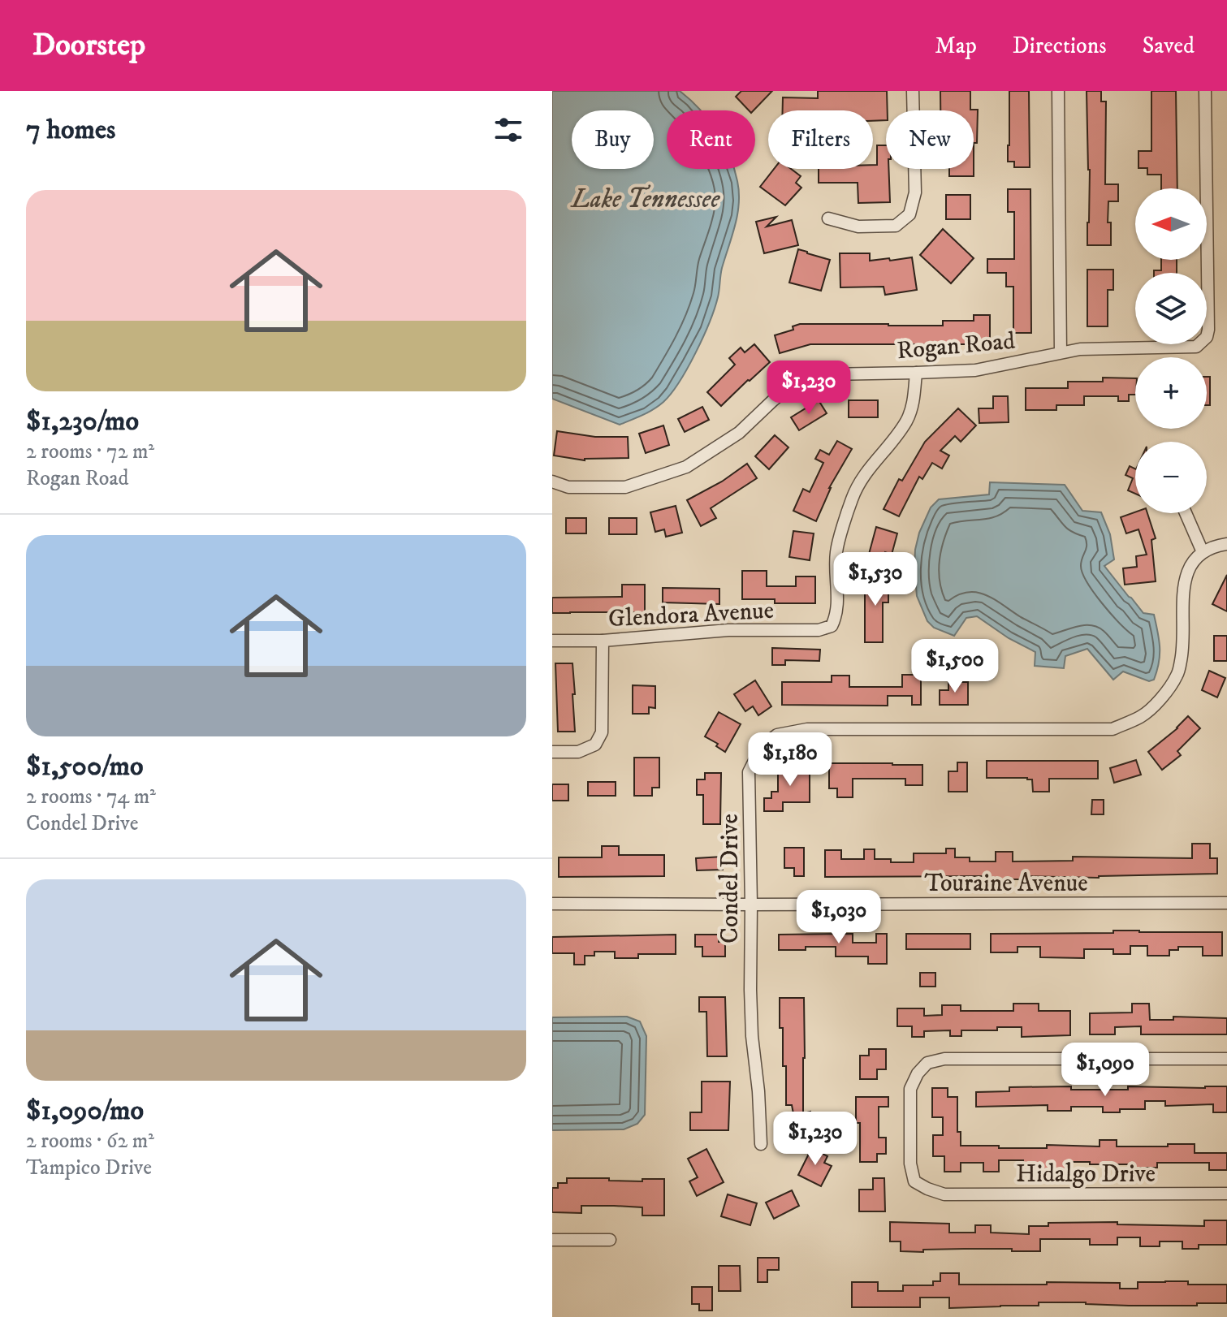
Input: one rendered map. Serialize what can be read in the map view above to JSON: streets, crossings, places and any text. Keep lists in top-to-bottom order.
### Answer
{
  "streets": {
    "street": [
      "Rogan Road",
      "Glendora Avenue",
      "Condel Drive",
      "Touraine Avenue",
      "Hidalgo Drive"
    ]
  },
  "crossings": [
    ["Rogan Road", "Glendora Avenue"],
    ["Condel Drive", "Touraine Avenue"]
  ],
  "water": ["Lake Tennessee"],
  "north": "left",
  "page": {
    "header": "Doorstep",
    "nav": ["Map", "Directions", "Saved"],
    "heading": "7 homes",
    "chip": [
      "Buy",
      "Rent",
      "Filters",
      "New"
    ],
    "list": [
      {
        "name": "$1,230/mo",
        "note": "2 rooms · 72 m² · Rogan Road"
      },
      {
        "name": "$1,500/mo",
        "note": "2 rooms · 74 m² · Condel Drive"
      },
      {
        "name": "$1,090/mo",
        "note": "2 rooms · 62 m² · Tampico Drive"
      }
    ],
    "map_buttons": ["+", "−"],
    "price": [
      "$1,230",
      "$1,530",
      "$1,500",
      "$1,180",
      "$1,030",
      "$1,090",
      "$1,230"
    ]
  }
}
